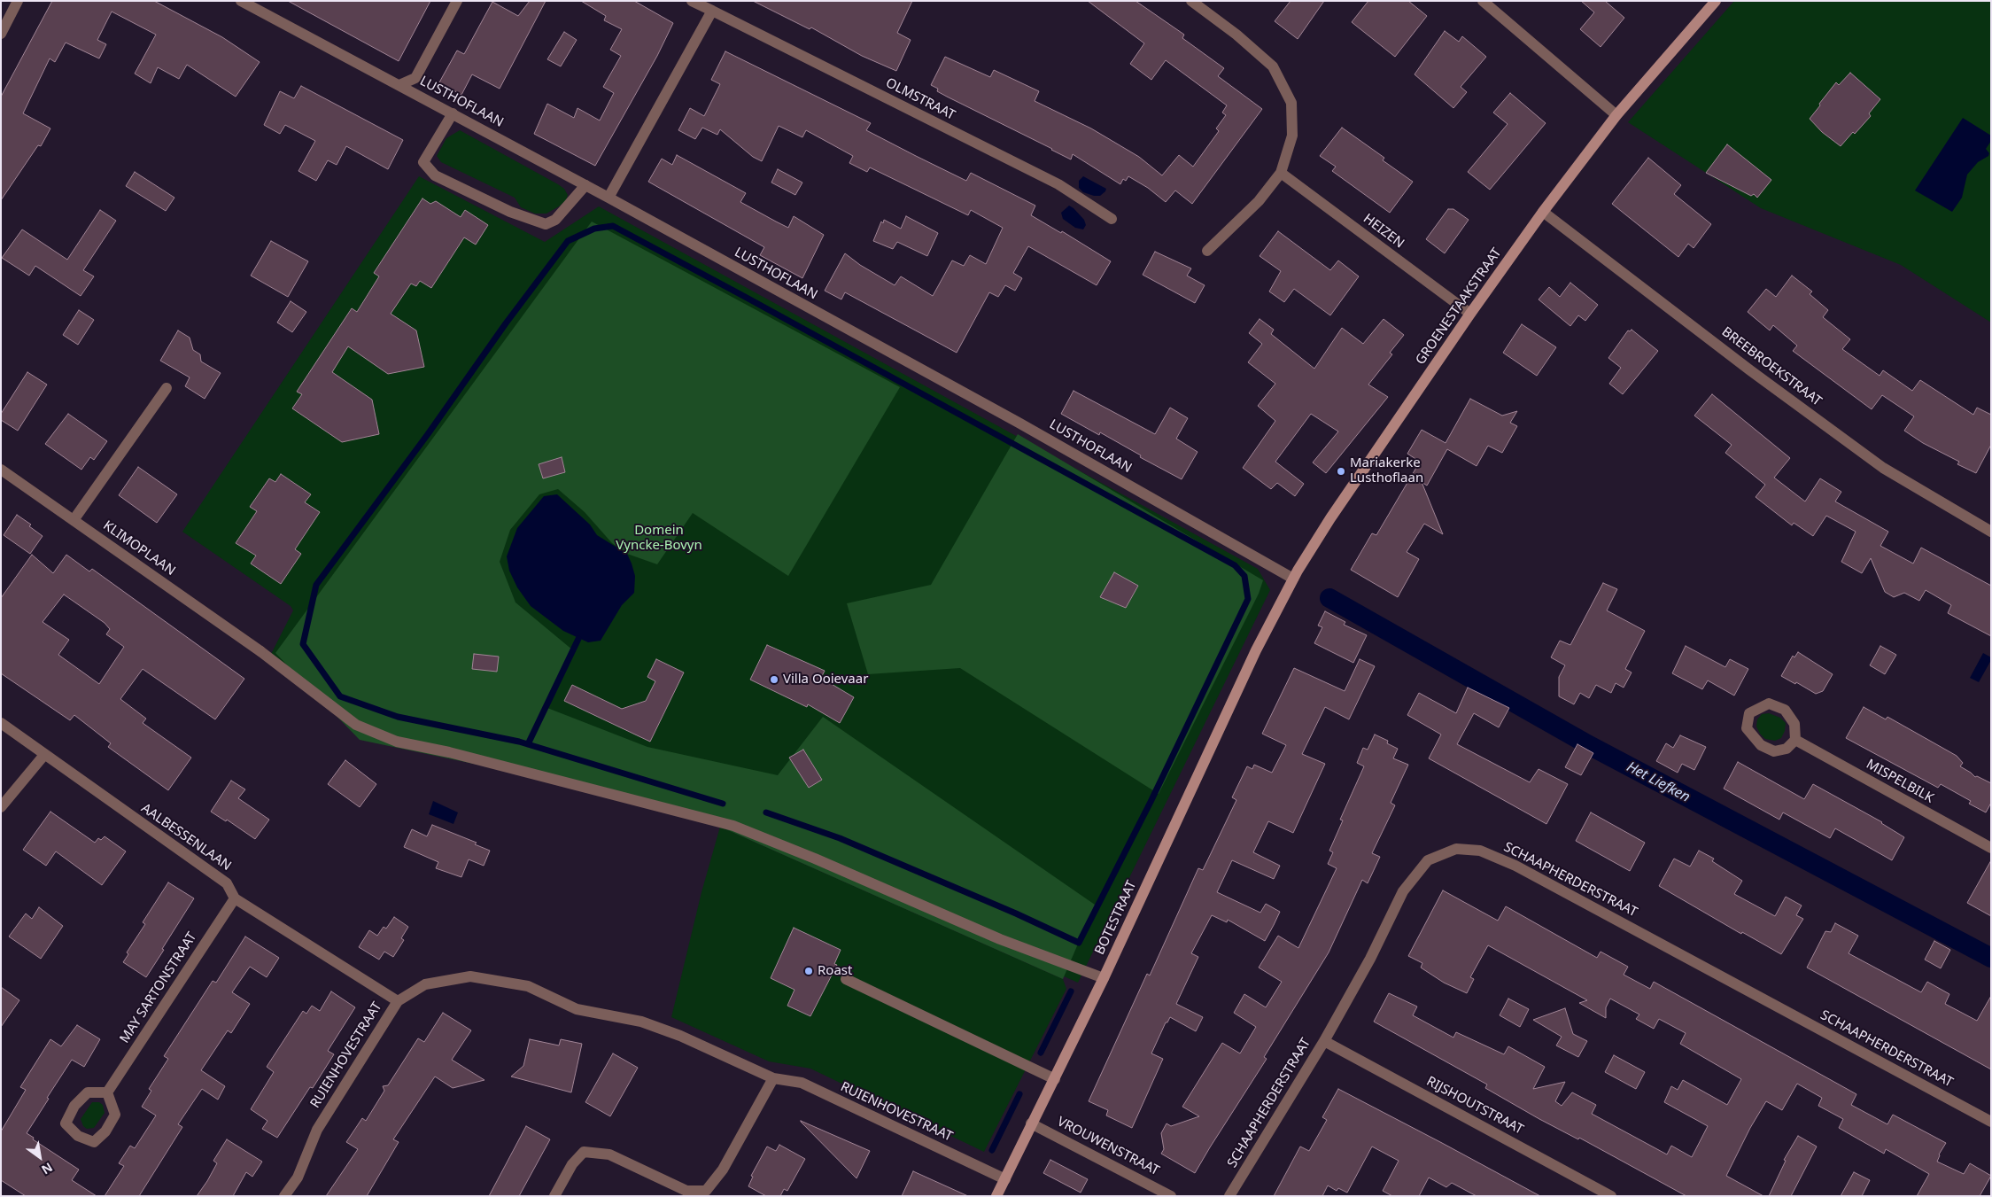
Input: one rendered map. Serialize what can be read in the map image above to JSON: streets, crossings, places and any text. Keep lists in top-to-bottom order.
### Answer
{
  "streets": {
    "street": [
      "OLMSTRAAT",
      "LUSTHOFLAAN",
      "HEIZEN",
      "GROENESTAAKSTRAAT",
      "BREEBROEKSTRAAT",
      "KLIMOPLAAN",
      "MISPELBILK",
      "AALBESSENLAAN",
      "SCHAAPHERDERSTRAAT",
      "BOTESTRAAT",
      "MAY SARTONSTRAAT",
      "RUIENHOVESTRAAT",
      "RIJSHOUTSTRAAT",
      "VROUWENSTRAAT"
    ]
  },
  "crossings": [
    ["LUSTHOFLAAN", "GROENESTAAKSTRAAT"],
    ["HEIZEN", "GROENESTAAKSTRAAT"],
    ["GROENESTAAKSTRAAT", "BREEBROEKSTRAAT"],
    ["GROENESTAAKSTRAAT", "BOTESTRAAT"],
    ["KLIMOPLAAN", "BOTESTRAAT"],
    ["AALBESSENLAAN", "MAY SARTONSTRAAT"],
    ["AALBESSENLAAN", "RUIENHOVESTRAAT"],
    ["SCHAAPHERDERSTRAAT", "RIJSHOUTSTRAAT"],
    ["BOTESTRAAT", "RUIENHOVESTRAAT"],
    ["BOTESTRAAT", "VROUWENSTRAAT"]
  ],
  "water": ["Het Liefken"],
  "parks": ["Domein Vyncke-Bovyn"],
  "places": ["Mariakerke Lusthoflaan", "Villa Ooievaar", "Roast"],
  "north": "bottom right"
}
